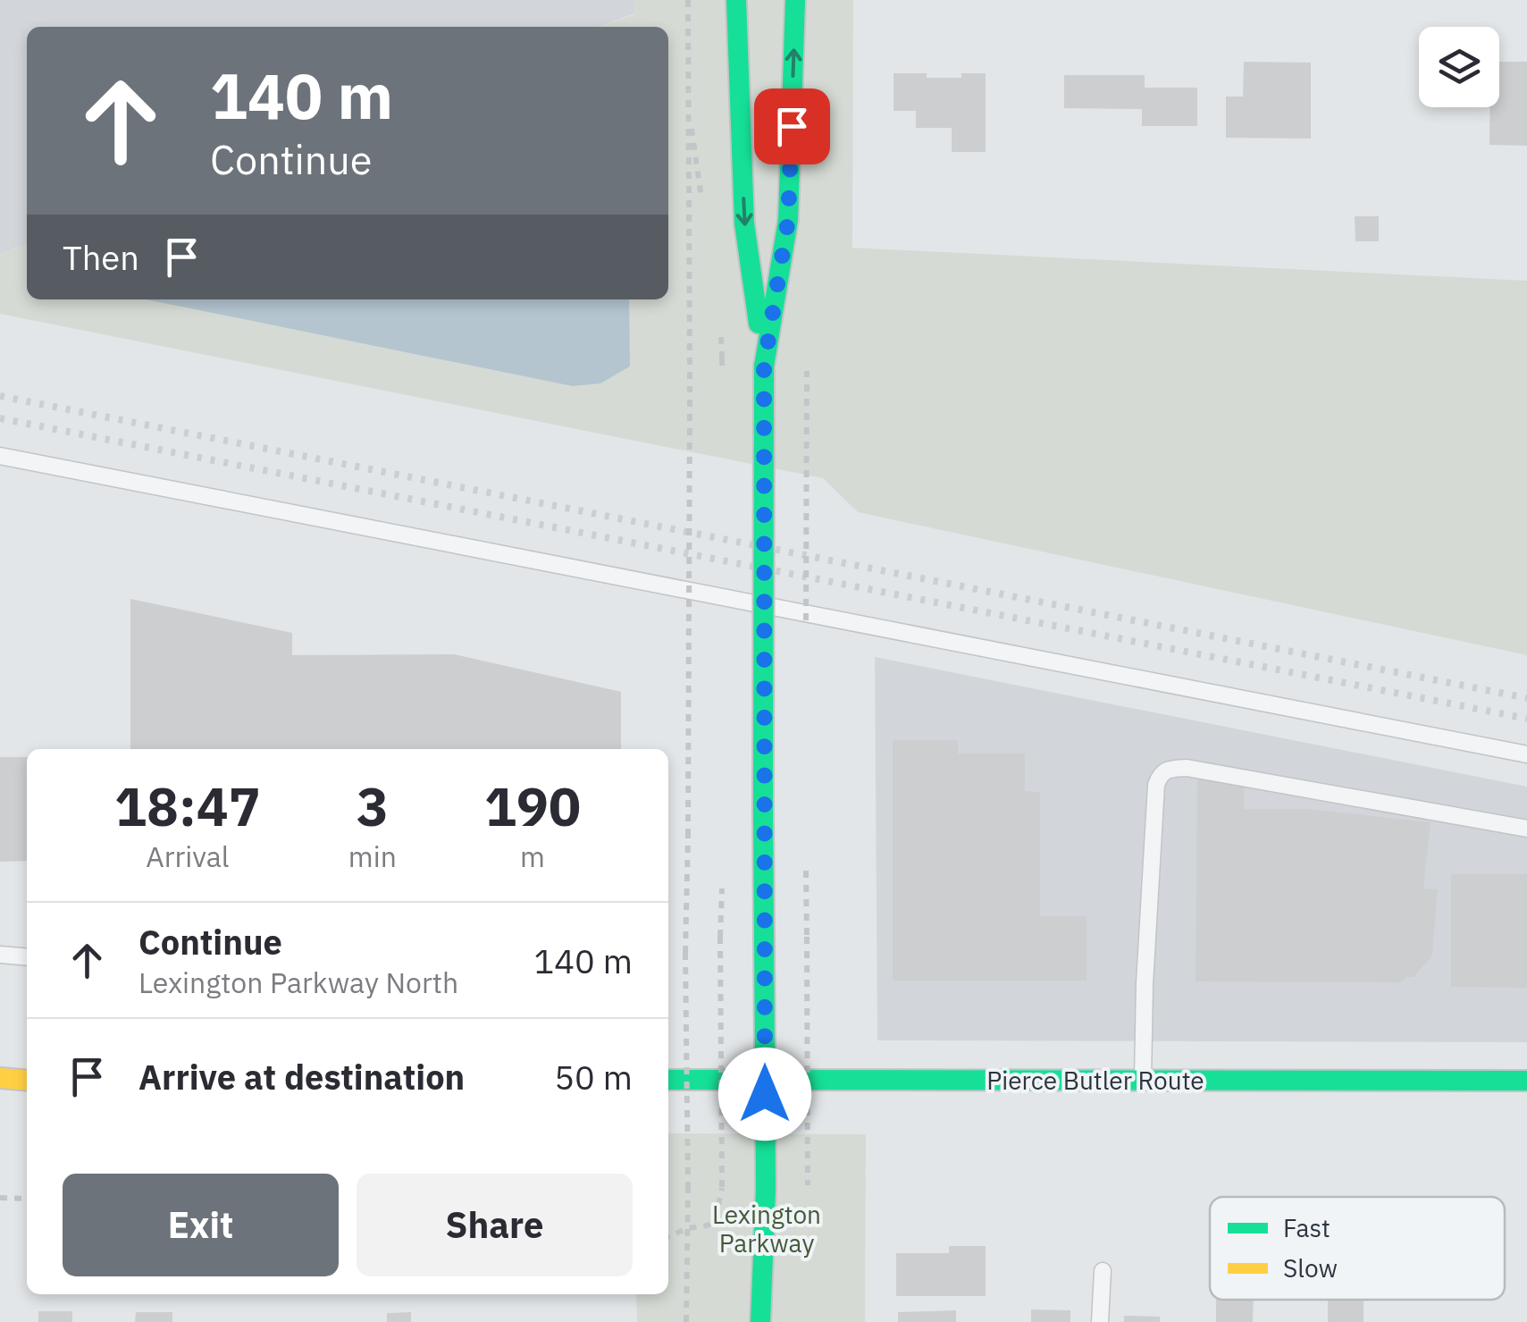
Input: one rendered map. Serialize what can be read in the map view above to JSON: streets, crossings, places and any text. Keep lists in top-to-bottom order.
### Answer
{
  "streets": {
    "main road": ["Pierce Butler Route"]
  },
  "parks": ["Lexington Parkway"],
  "legend": ["Fast", "Slow"],
  "page": {
    "turn": ["140 m", "Continue"],
    "then": "Then",
    "eta": [
      "18:47",
      "Arrival",
      "3",
      "min",
      "190",
      "m"
    ],
    "list": [
      {
        "name": "Continue",
        "note": "Lexington Parkway North",
        "value": "140 m"
      },
      {
        "name": "Arrive at destination",
        "value": "50 m"
      }
    ],
    "buttons": ["Exit", "Share"]
  }
}
